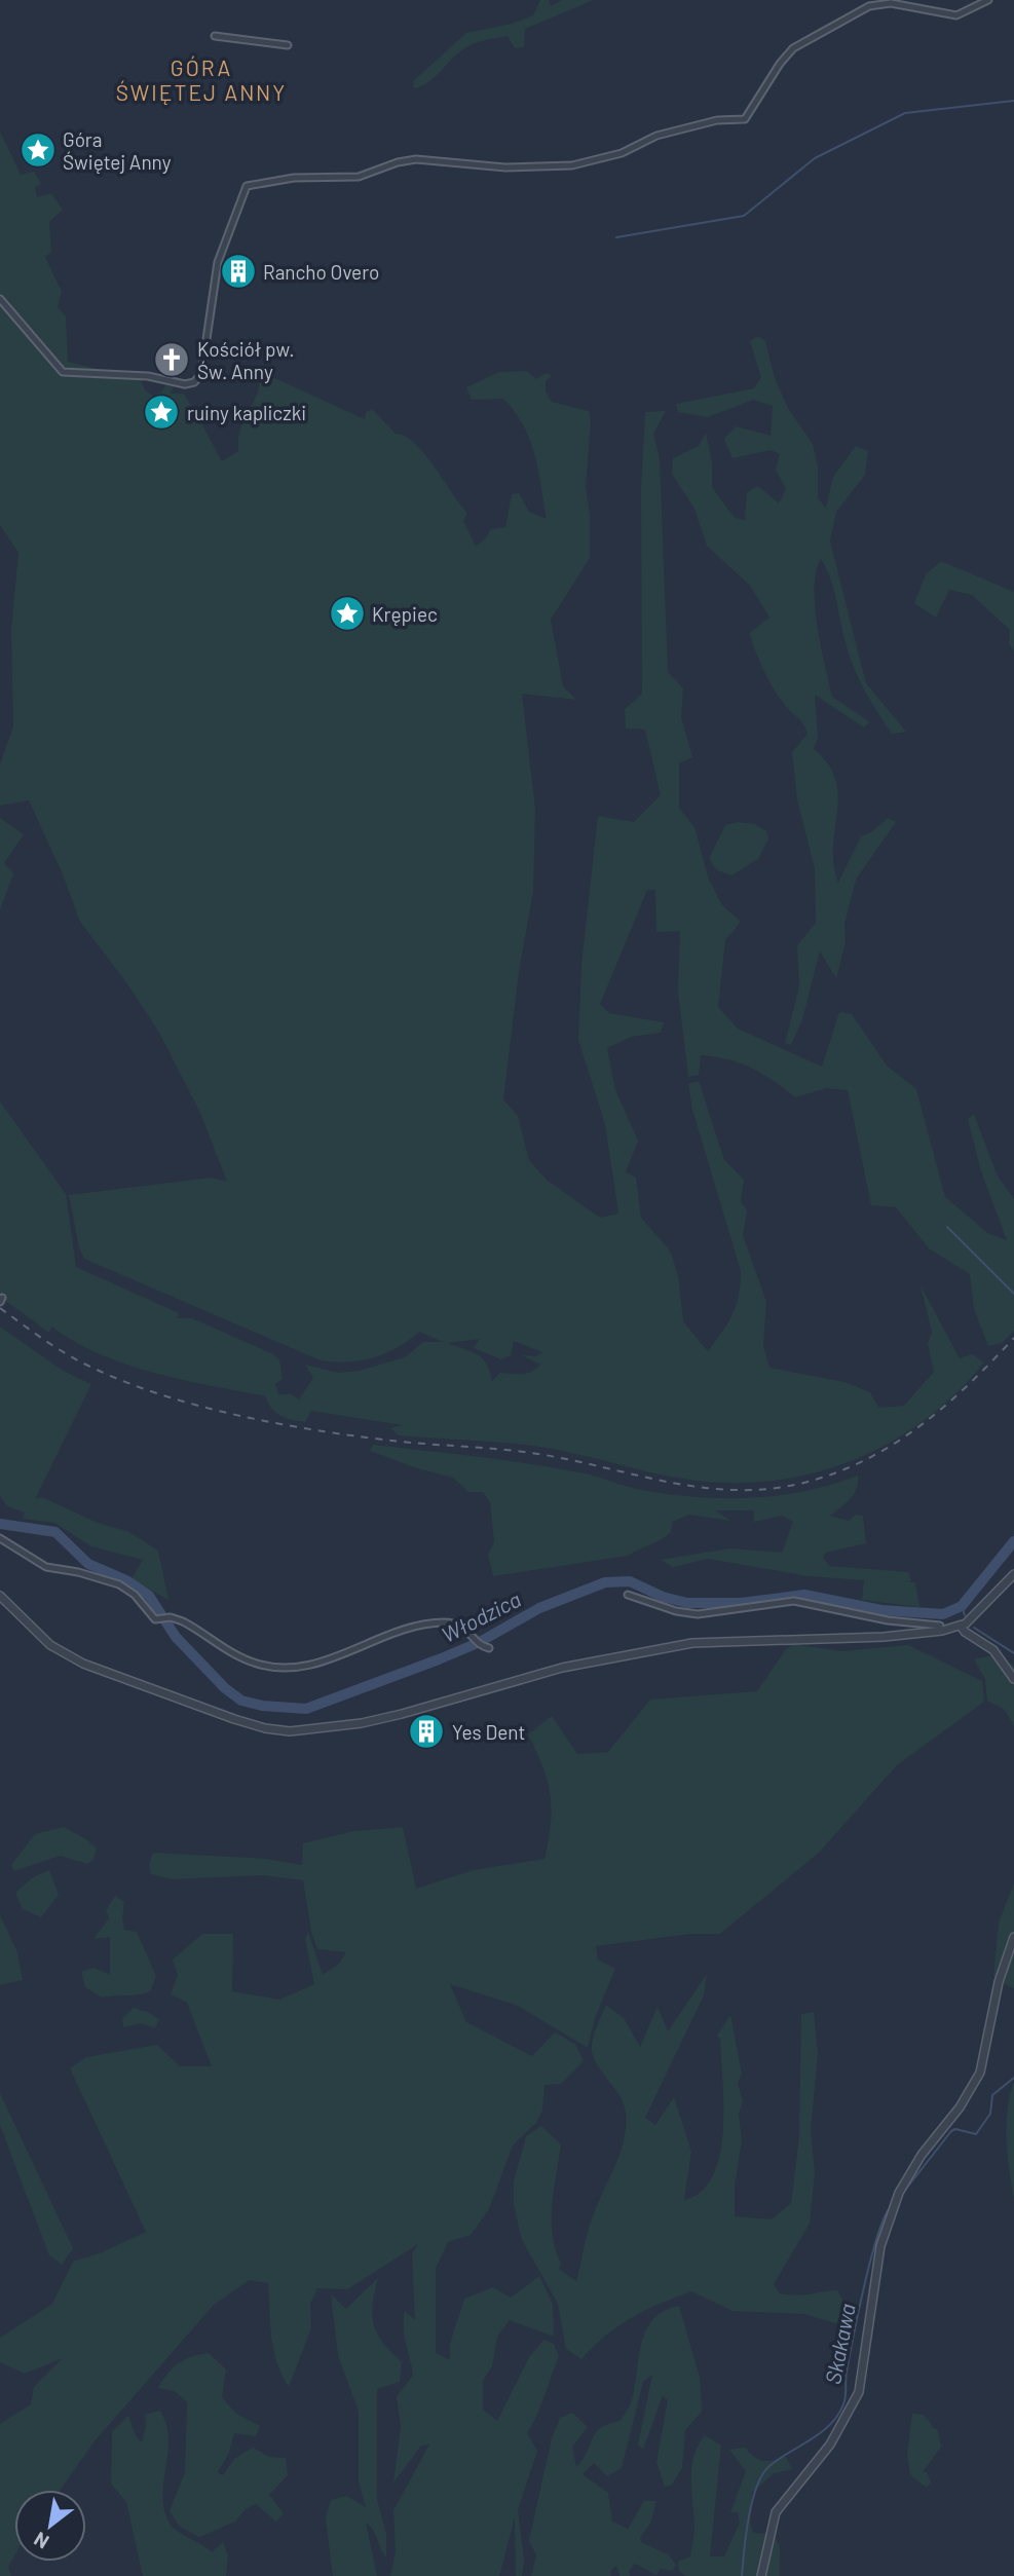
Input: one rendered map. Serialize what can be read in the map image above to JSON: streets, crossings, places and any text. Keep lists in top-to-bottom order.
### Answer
{
  "districts": ["GÓRA ŚWIĘTEJ ANNY"],
  "water": ["Włodzica", "Skakawa"],
  "places": {
    "place": ["Góra Świętej Anny", "ruiny kapliczki", "Krępiec"],
    "building": ["Rancho Overo", "Yes Dent"],
    "church": ["Kościół pw. Św. Anny"]
  },
  "north": "bottom left"
}
